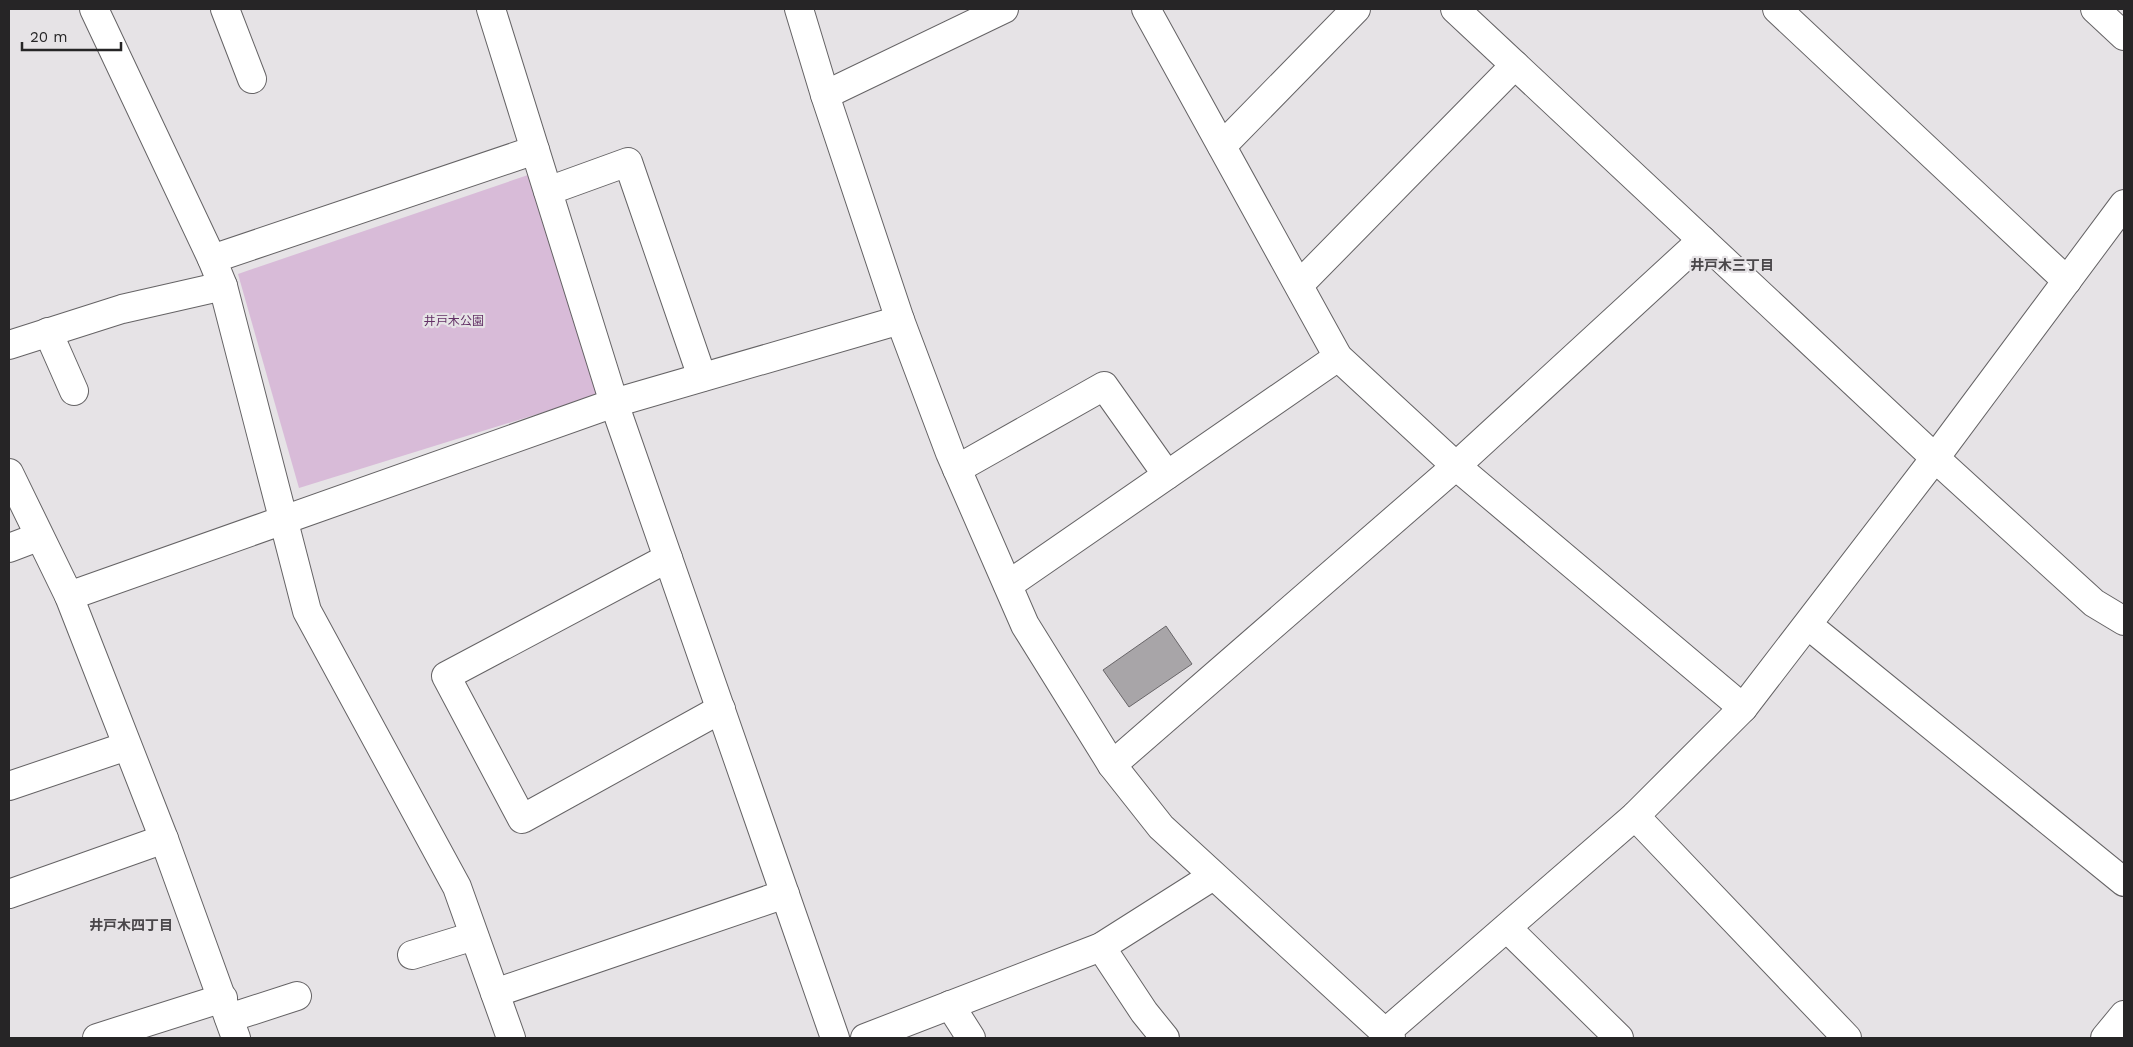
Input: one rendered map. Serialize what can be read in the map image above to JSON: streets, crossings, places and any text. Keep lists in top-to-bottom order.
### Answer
{
  "districts": ["井戸木三丁目", "井戸木四丁目"],
  "parks": ["井戸木公園"],
  "scale_bar": "20 m"
}
